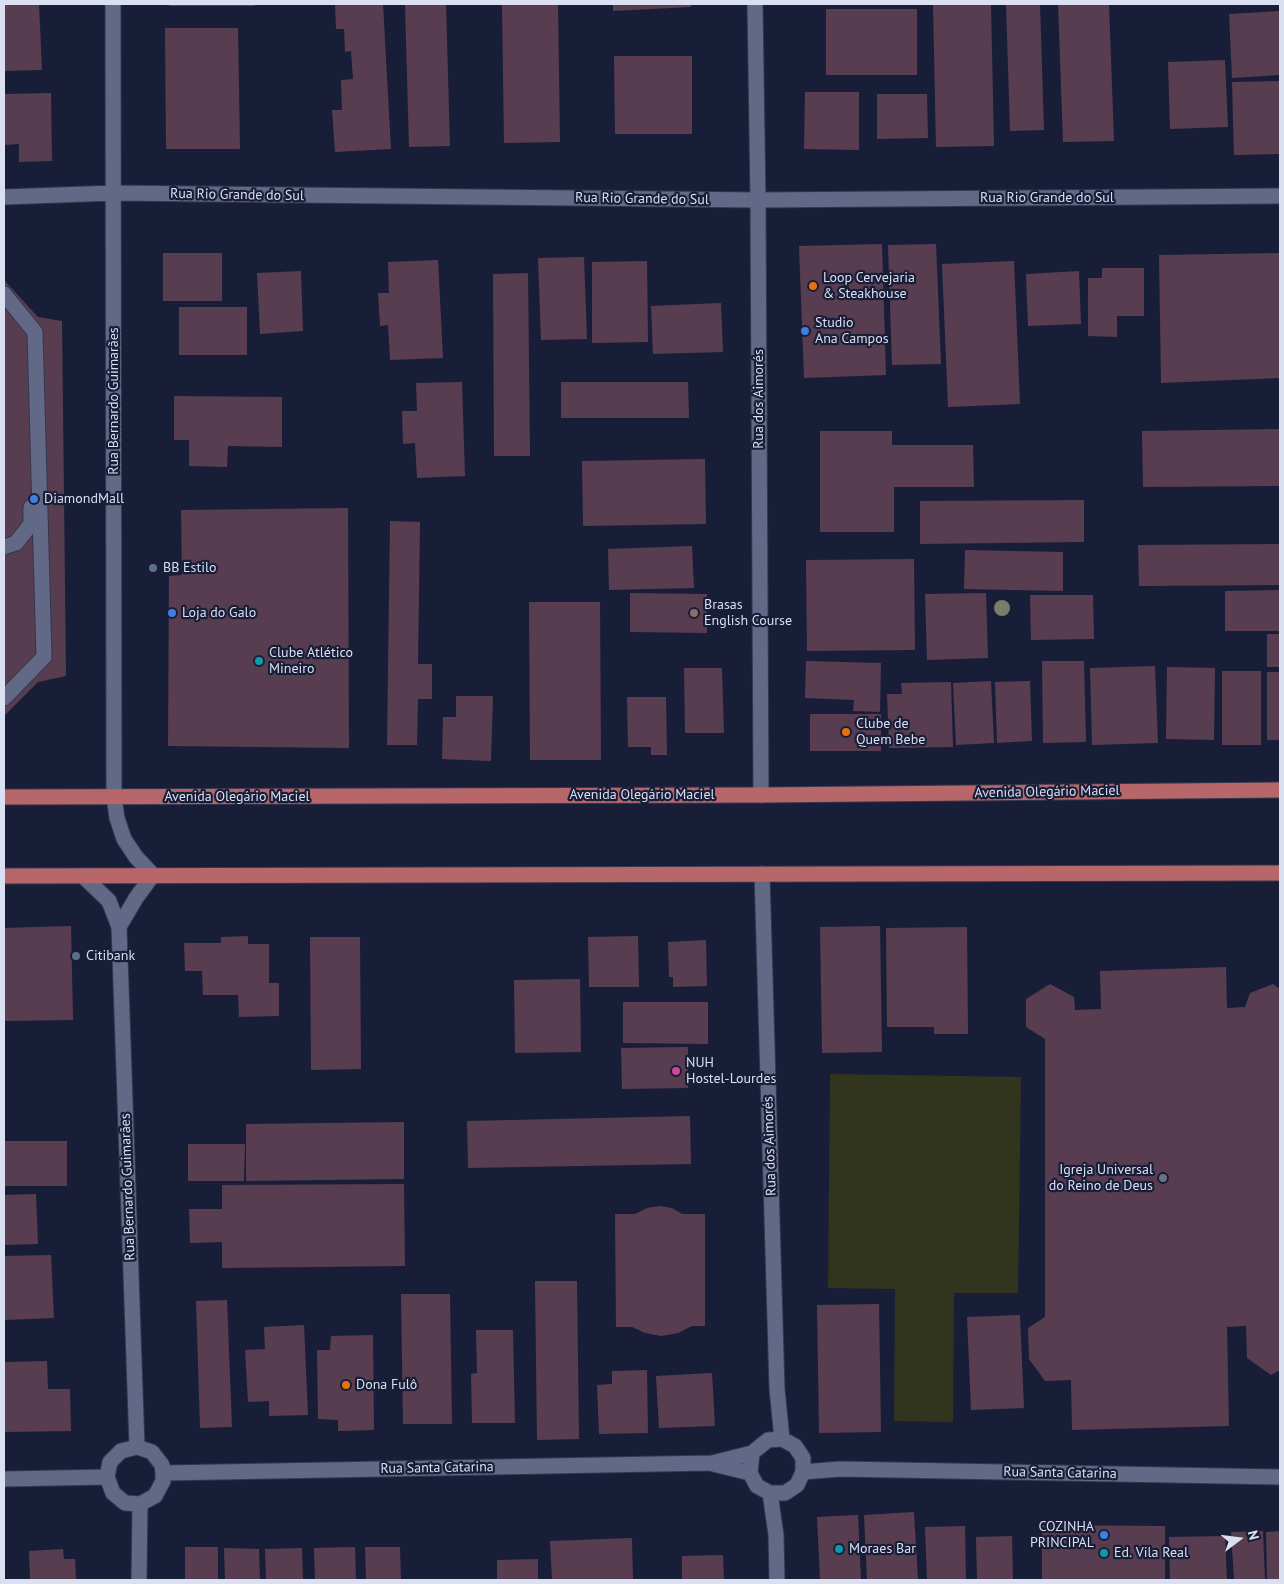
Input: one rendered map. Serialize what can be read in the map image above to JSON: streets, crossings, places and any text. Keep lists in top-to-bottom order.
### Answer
{
  "streets": {
    "main road": ["Avenida Olegário Maciel"],
    "street": [
      "Rua Rio Grande do Sul",
      "Rua dos Aimorés",
      "Rua Bernardo Guimarães",
      "Rua Santa Catarina"
    ]
  },
  "crossings": [
    ["Rua Rio Grande do Sul", "Rua dos Aimorés"],
    ["Rua Rio Grande do Sul", "Rua Bernardo Guimarães"],
    ["Rua dos Aimorés", "Avenida Olegário Maciel"],
    ["Rua dos Aimorés", "Rua Santa Catarina"],
    ["Rua Bernardo Guimarães", "Avenida Olegário Maciel"],
    ["Rua Bernardo Guimarães", "Rua Santa Catarina"]
  ],
  "places": [
    "Loop Cervejaria & Steakhouse",
    "Studio Ana Campos",
    "DiamondMall",
    "BB Estilo",
    "Loja do Galo",
    "Brasas English Course",
    "Clube Atlético Mineiro",
    "Clube de Quem Bebe",
    "Citibank",
    "NUH Hostel-Lourdes",
    "Igreja Universal do Reino de Deus",
    "Dona Fulô",
    "COZINHA PRINCIPAL",
    "Moraes Bar",
    "Ed. Vila Real"
  ],
  "north": "right"
}
